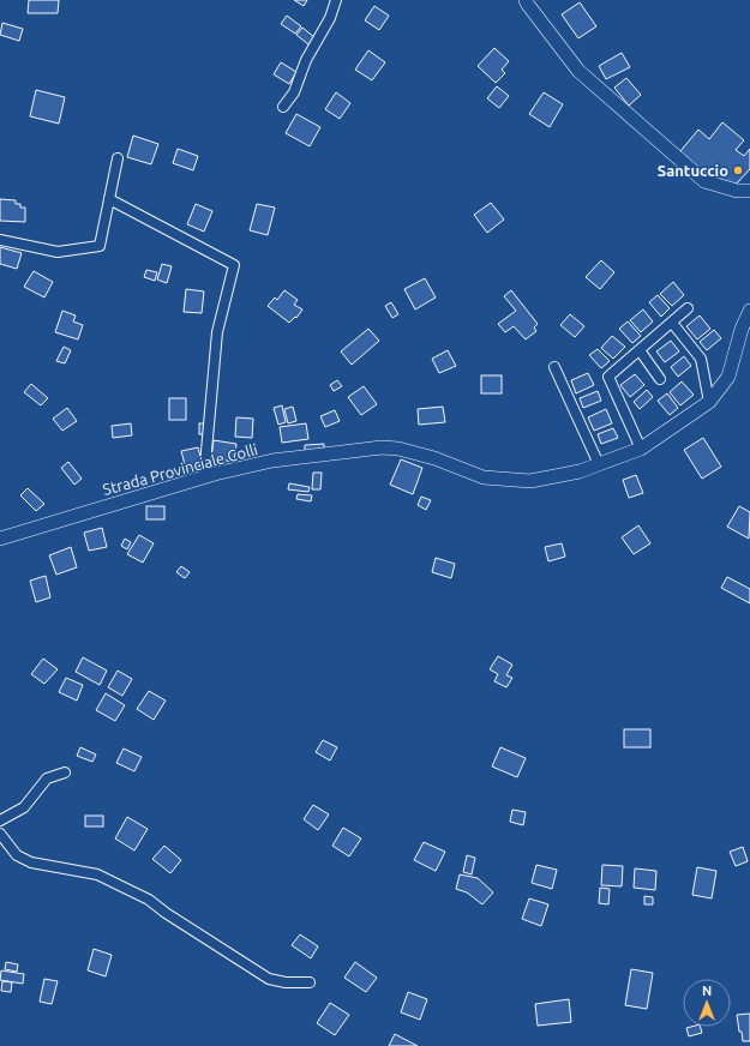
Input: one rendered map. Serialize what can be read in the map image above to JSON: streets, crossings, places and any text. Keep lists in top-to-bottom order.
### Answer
{
  "streets": {
    "street": ["Strada Provinciale Colli"]
  },
  "places": ["Santuccio"],
  "north": "top"
}
